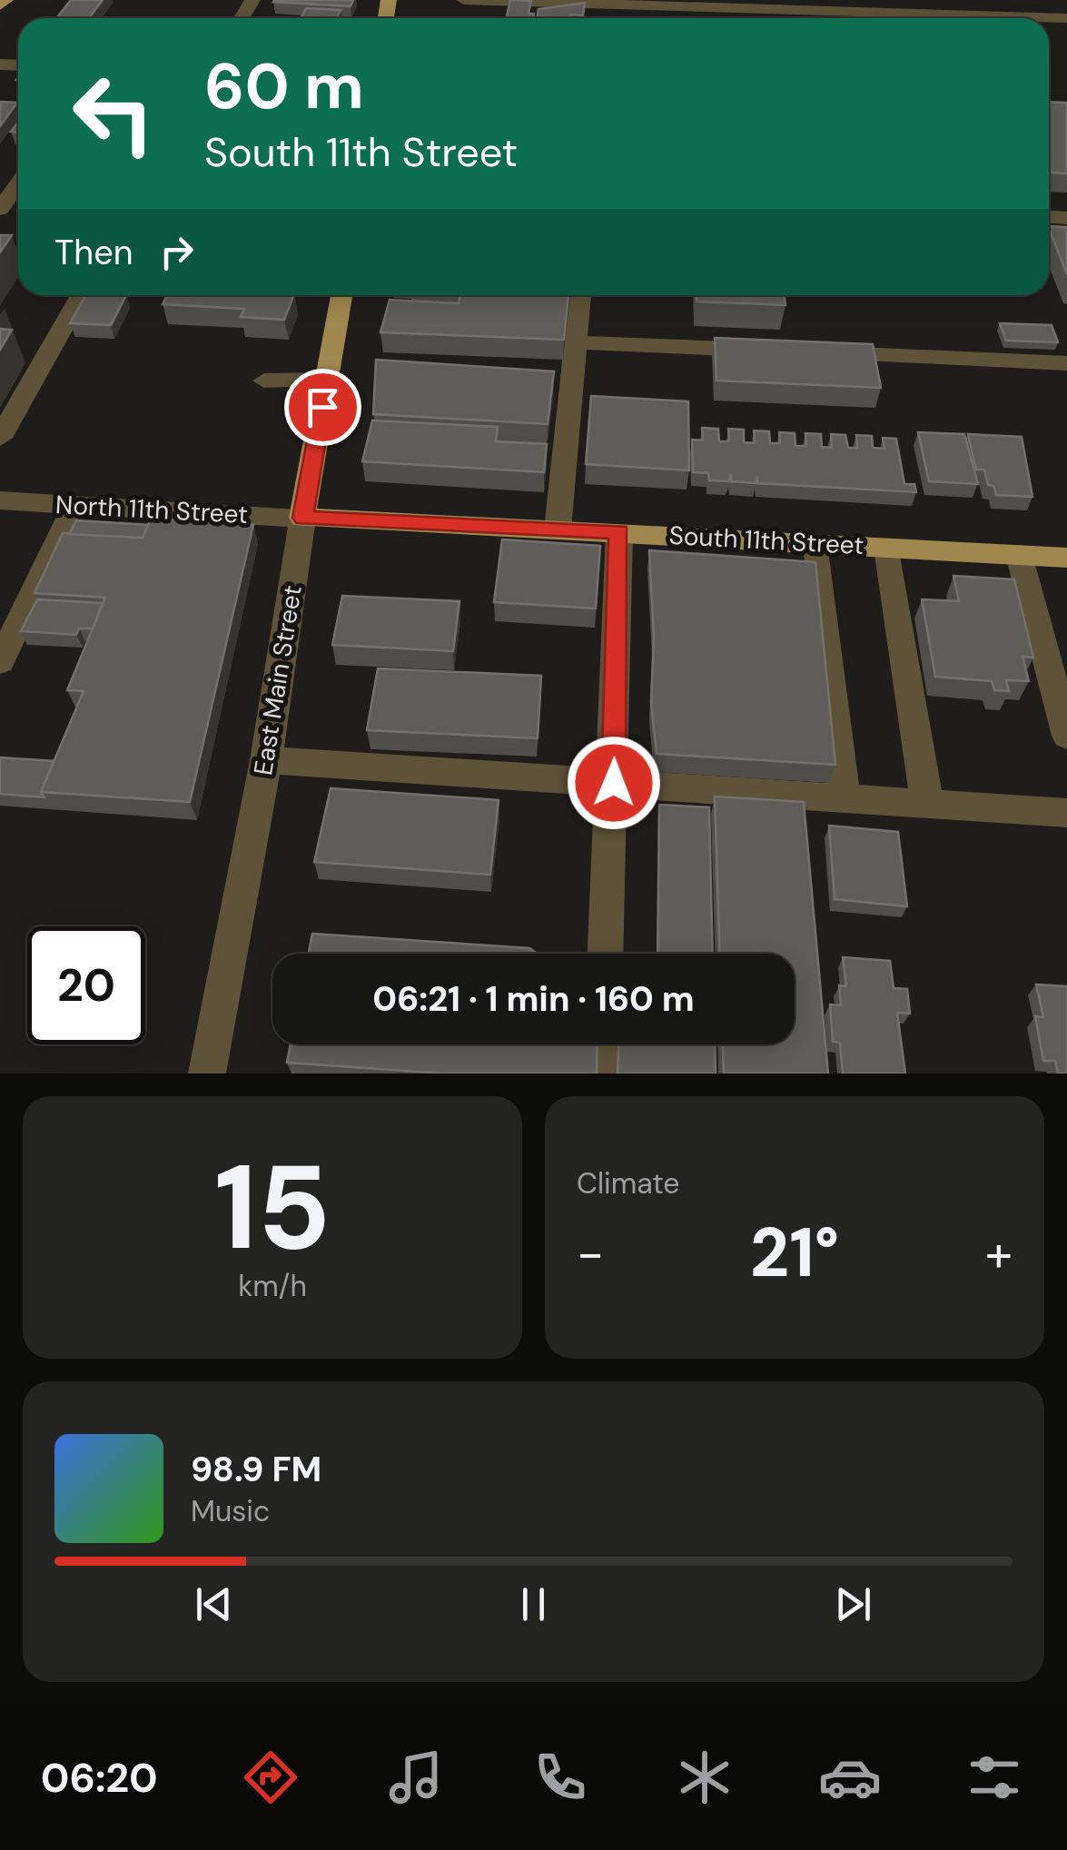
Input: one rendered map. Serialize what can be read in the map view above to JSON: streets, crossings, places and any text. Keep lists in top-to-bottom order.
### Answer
{
  "streets": {
    "main road": ["South 11th Street", "East Main Street"],
    "street": ["North 11th Street"]
  },
  "crossings": [
    ["North 11th Street", "South 11th Street"],
    ["North 11th Street", "East Main Street"],
    ["South 11th Street", "East Main Street"]
  ],
  "page": {
    "turn": ["60 m", "South 11th Street"],
    "then": "Then",
    "limit": "20",
    "trip": "06:21 · 1 min · 160 m",
    "tile": [
      ["15", "km/h"],
      "Climate"
    ],
    "heat": ["−", "21°", "+"],
    "song": ["98.9 FM", "Music"],
    "tabs": "06:20"
  }
}
